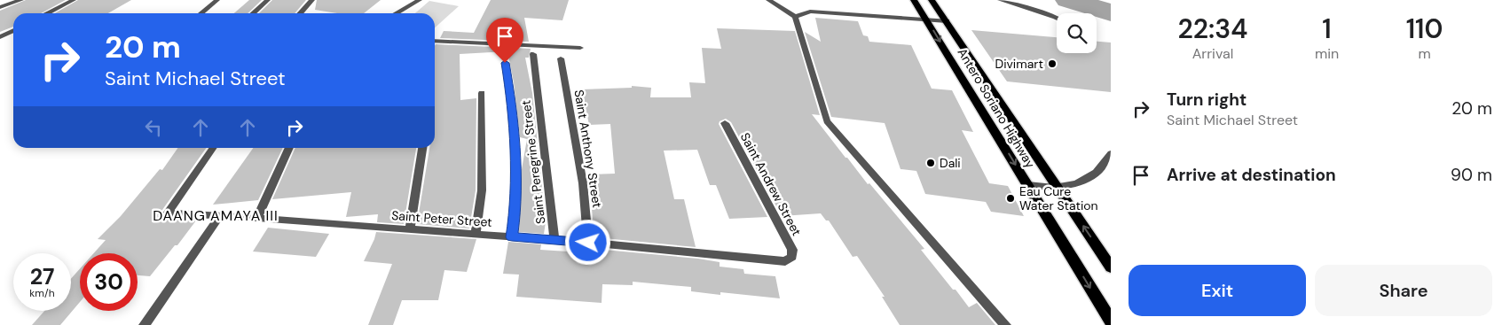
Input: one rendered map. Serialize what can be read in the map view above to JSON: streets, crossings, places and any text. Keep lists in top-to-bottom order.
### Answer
{
  "streets": {
    "main road": ["Antero Soriano Highway"],
    "street": [
      "Saint Anthony Street",
      "Saint Peregrine Street",
      "Saint Andrew Street",
      "Saint Peter Street"
    ]
  },
  "crossings": [
    ["Saint Anthony Street", "Saint Peter Street"],
    ["Saint Peregrine Street", "Saint Peter Street"],
    ["Saint Andrew Street", "Saint Peter Street"]
  ],
  "districts": ["DAANG AMAYA III"],
  "places": ["Divimart", "Dali", "Eau Cure Water Station"],
  "page": {
    "eta": [
      "22:34",
      "Arrival",
      "1",
      "min",
      "110",
      "m"
    ],
    "turn": ["20 m", "Saint Michael Street"],
    "list": [
      {
        "name": "Turn right",
        "note": "Saint Michael Street",
        "value": "20 m"
      },
      {
        "name": "Arrive at destination",
        "value": "90 m"
      }
    ],
    "speed": "27 km/h",
    "limit": "30",
    "buttons": ["Exit", "Share"]
  }
}
